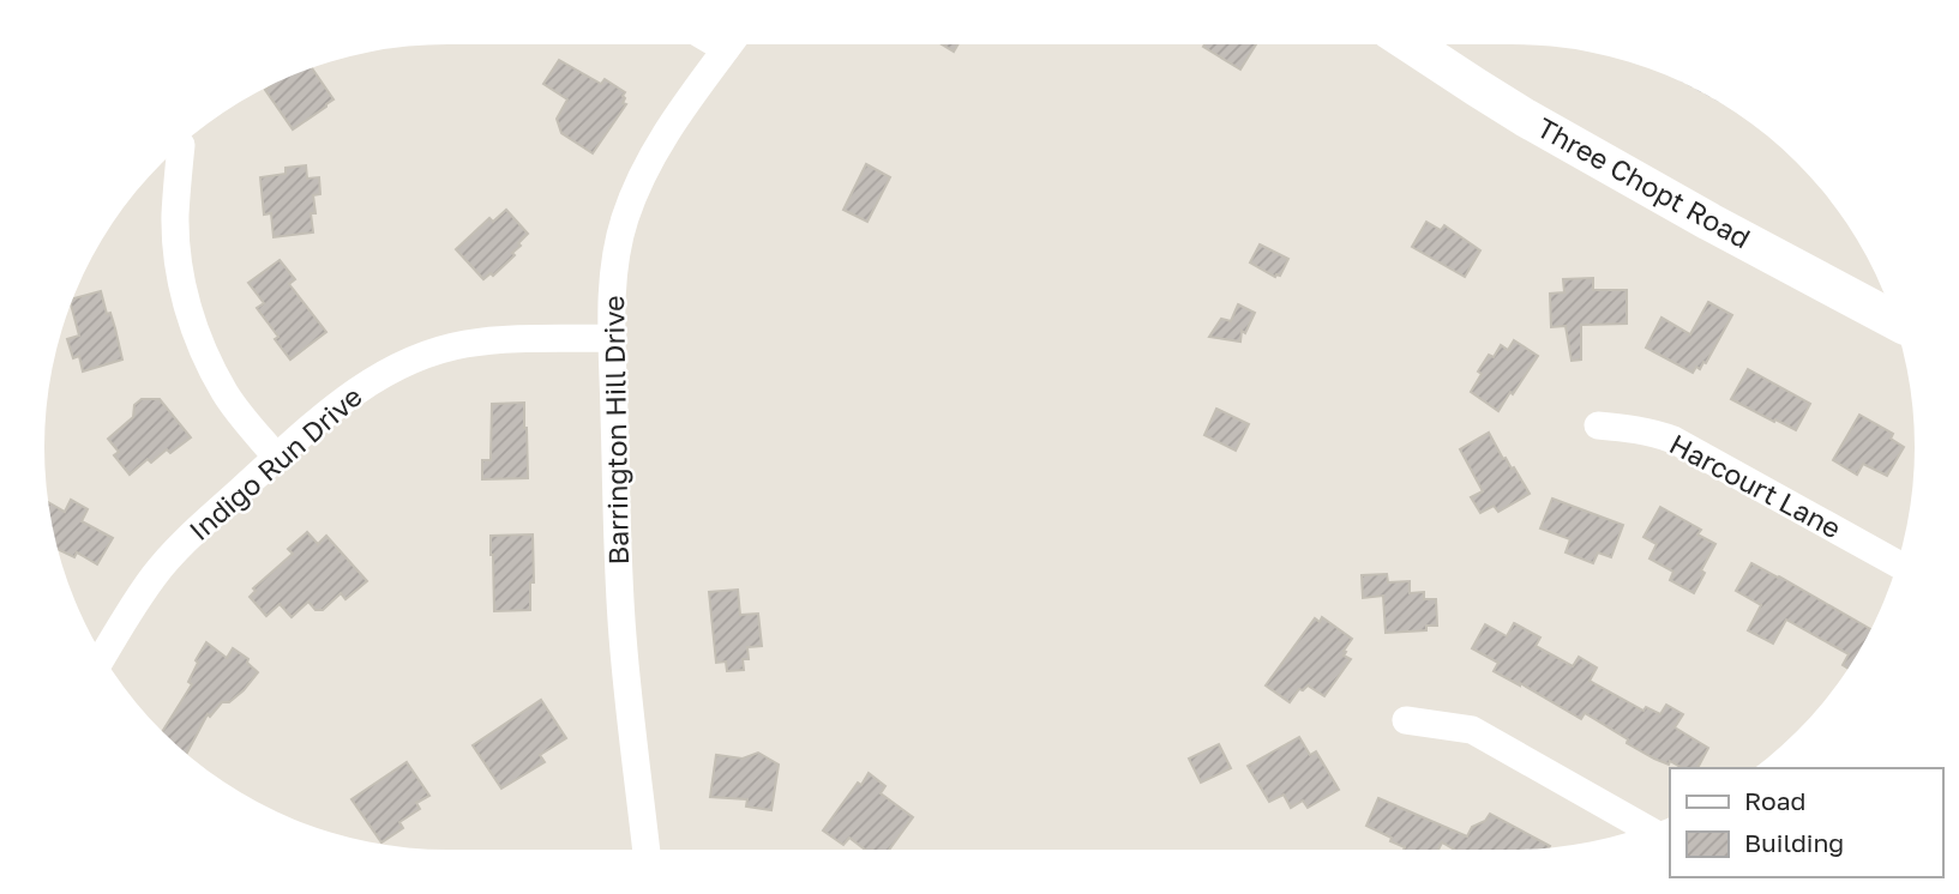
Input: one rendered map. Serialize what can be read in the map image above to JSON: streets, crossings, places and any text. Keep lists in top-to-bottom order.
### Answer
{
  "streets": {
    "main road": ["Three Chopt Road"],
    "street": ["Barrington Hill Drive", "Indigo Run Drive", "Harcourt Lane"]
  },
  "crossings": [
    ["Barrington Hill Drive", "Indigo Run Drive"]
  ],
  "legend": ["Road", "Building"]
}
